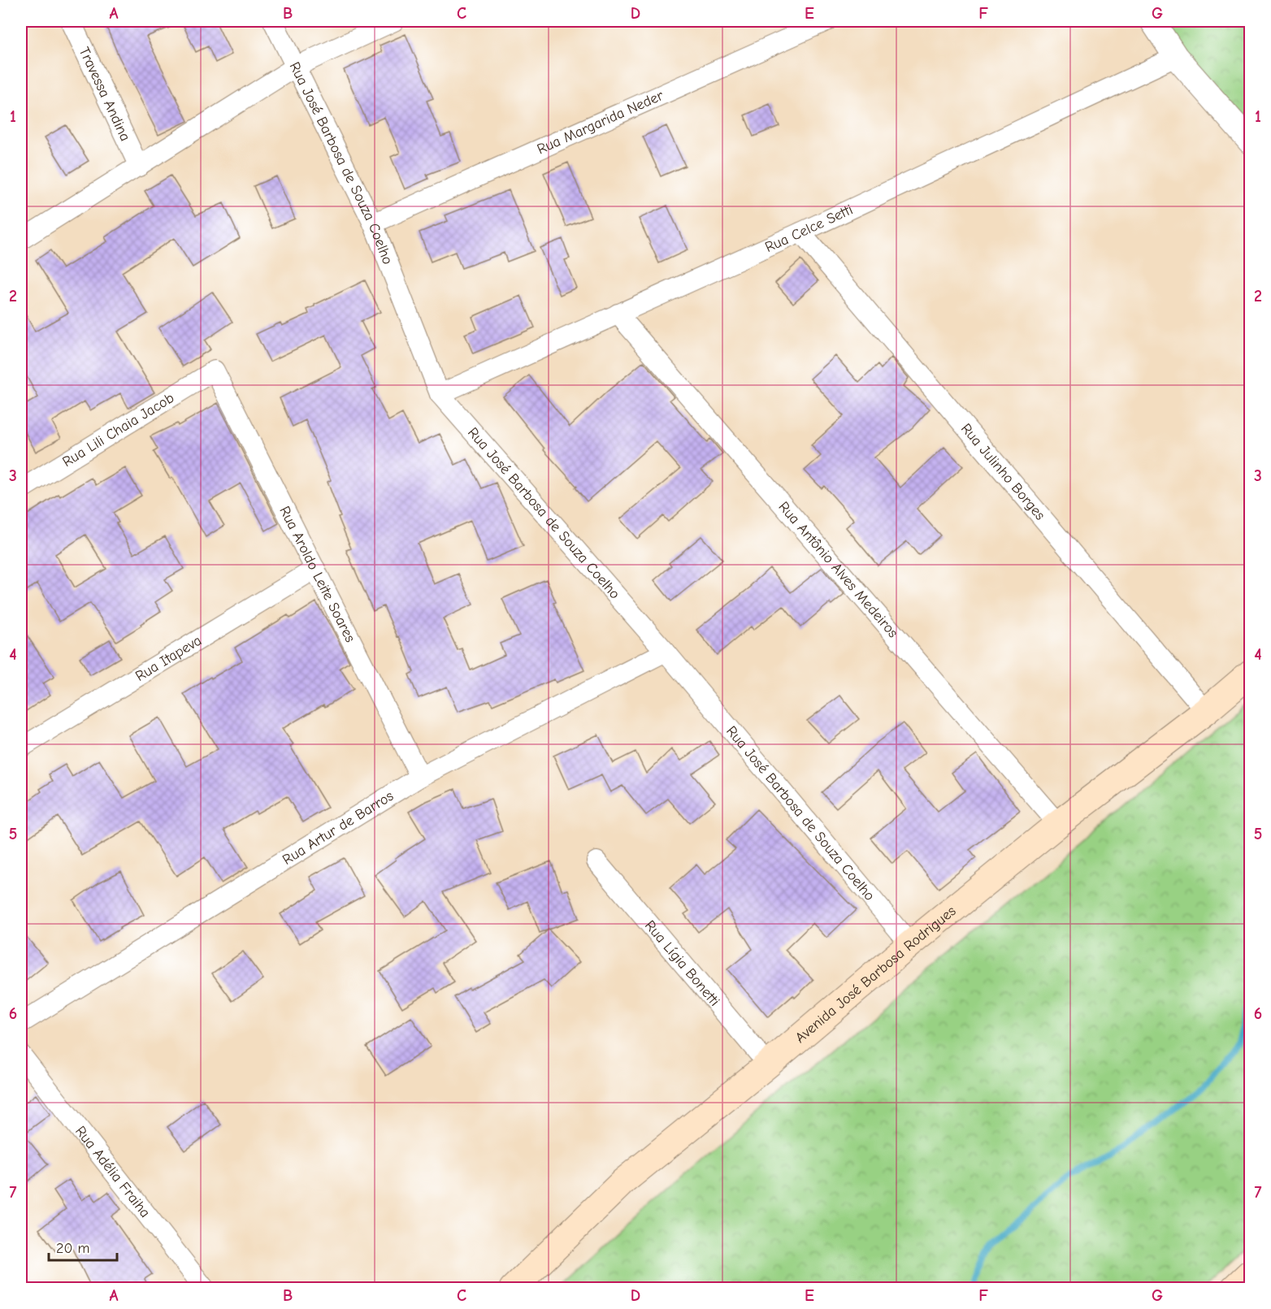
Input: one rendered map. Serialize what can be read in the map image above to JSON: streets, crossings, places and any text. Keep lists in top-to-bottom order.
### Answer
{
  "streets": {
    "main road": ["Avenida José Barbosa Rodrigues"],
    "street": [
      "Travessa Andina",
      "Rua Margarida Neder",
      "Rua José Barbosa de Souza Coelho",
      "Rua Celce Setti",
      "Rua Lili Chaia Jacob",
      "Rua Julinho Borges",
      "Rua Antônio Alves Medeiros",
      "Rua Aroldo Leite Soares",
      "Rua Itapeva",
      "Rua Artur de Barros",
      "Rua Lígia Bonetti",
      "Rua Adélia Fraiha"
    ]
  },
  "crossings": [
    ["Rua Margarida Neder", "Rua José Barbosa de Souza Coelho"],
    ["Rua José Barbosa de Souza Coelho", "Rua Celce Setti"],
    ["Rua José Barbosa de Souza Coelho", "Rua Artur de Barros"],
    ["Rua José Barbosa de Souza Coelho", "Avenida José Barbosa Rodrigues"],
    ["Rua Celce Setti", "Rua Julinho Borges"],
    ["Rua Celce Setti", "Rua Antônio Alves Medeiros"],
    ["Rua Lili Chaia Jacob", "Rua Aroldo Leite Soares"],
    ["Rua Julinho Borges", "Avenida José Barbosa Rodrigues"],
    ["Rua Antônio Alves Medeiros", "Avenida José Barbosa Rodrigues"],
    ["Rua Aroldo Leite Soares", "Rua Itapeva"],
    ["Rua Aroldo Leite Soares", "Rua Artur de Barros"],
    ["Rua Lígia Bonetti", "Avenida José Barbosa Rodrigues"]
  ],
  "scale_bar": "20 m",
  "grid": {
    "columns": [
      "A",
      "B",
      "C",
      "D",
      "E",
      "F",
      "G"
    ],
    "rows": [
      "1",
      "2",
      "3",
      "4",
      "5",
      "6",
      "7"
    ]
  }
}
